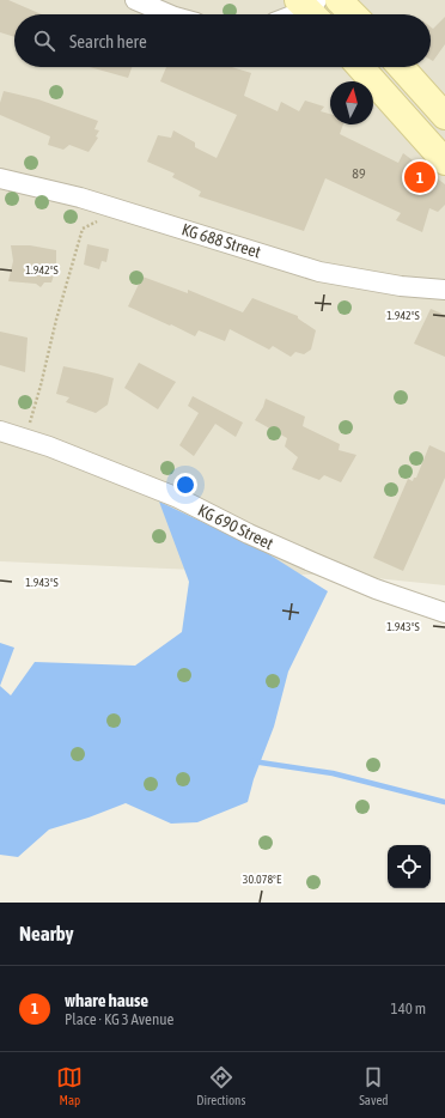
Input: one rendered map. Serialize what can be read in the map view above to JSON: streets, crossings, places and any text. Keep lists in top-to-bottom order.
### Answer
{
  "streets": {
    "street": ["KG 688 Street", "KG 690 Street"]
  },
  "house_numbers": ["89"],
  "north": "top",
  "page": {
    "search": "Search here",
    "pins": "1",
    "heading": "Nearby",
    "list": [
      {
        "mark": "1",
        "name": "whare hause",
        "note": "Place · KG 3 Avenue",
        "value": "140 m"
      }
    ],
    "nav": ["Map", "Directions", "Saved"]
  },
  "coordinates": ["1.942°S", "1.943°S", "30.078°E"]
}
